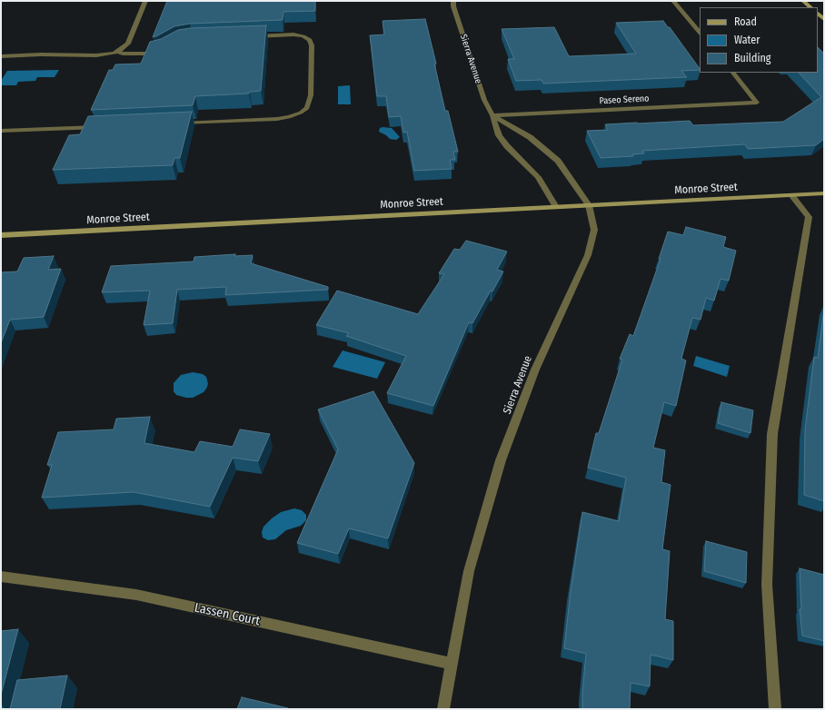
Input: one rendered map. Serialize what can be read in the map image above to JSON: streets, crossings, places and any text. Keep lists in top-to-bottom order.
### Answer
{
  "streets": {
    "main road": ["Monroe Street"],
    "street": ["Sierra Avenue", "Paseo Sereno", "Lassen Court"]
  },
  "crossings": [
    ["Sierra Avenue", "Paseo Sereno"],
    ["Sierra Avenue", "Monroe Street"],
    ["Sierra Avenue", "Lassen Court"]
  ],
  "legend": ["Road", "Water", "Building"]
}
